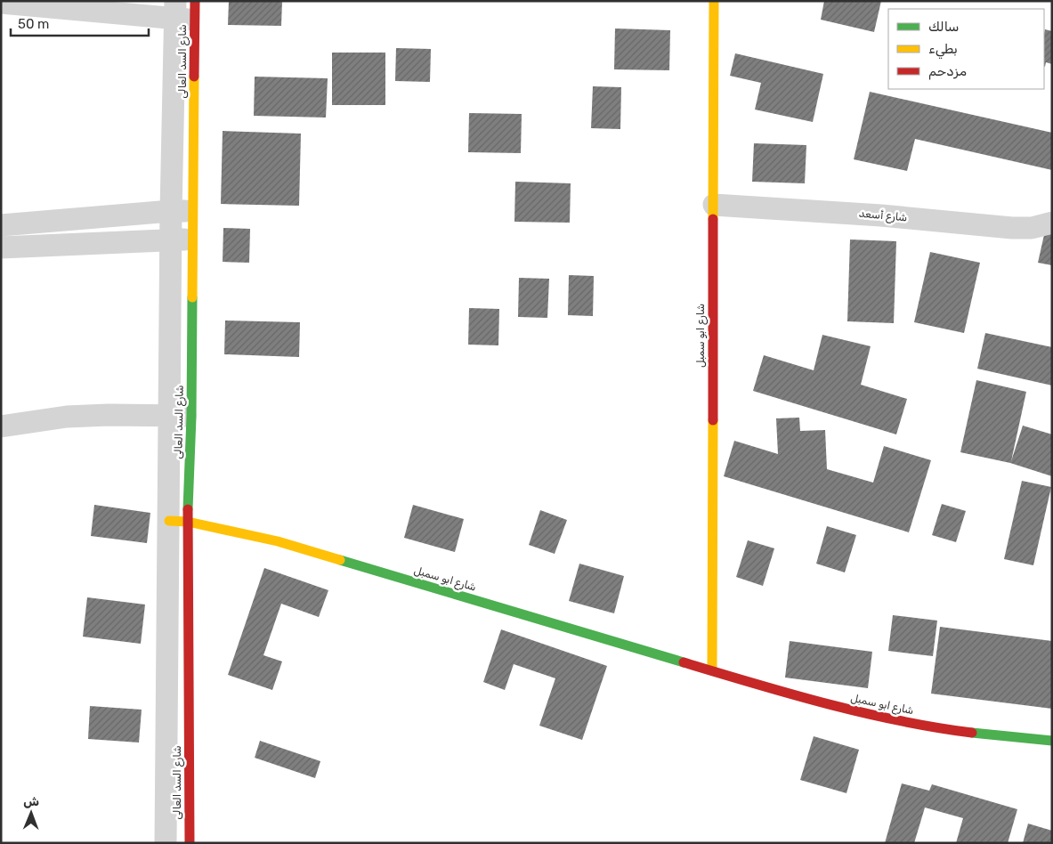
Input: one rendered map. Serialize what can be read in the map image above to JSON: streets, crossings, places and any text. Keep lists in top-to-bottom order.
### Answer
{
  "streets": {
    "street": ["شارع السد العالى", "شارع أسعد", "شارع ابو سمبل"]
  },
  "crossings": [
    ["شارع السد العالى", "شارع ابو سمبل"],
    ["شارع أسعد", "شارع ابو سمبل"]
  ],
  "legend": ["سالك", "بطيء", "مزدحم"],
  "scale_bar": "50 m",
  "north": "top"
}
